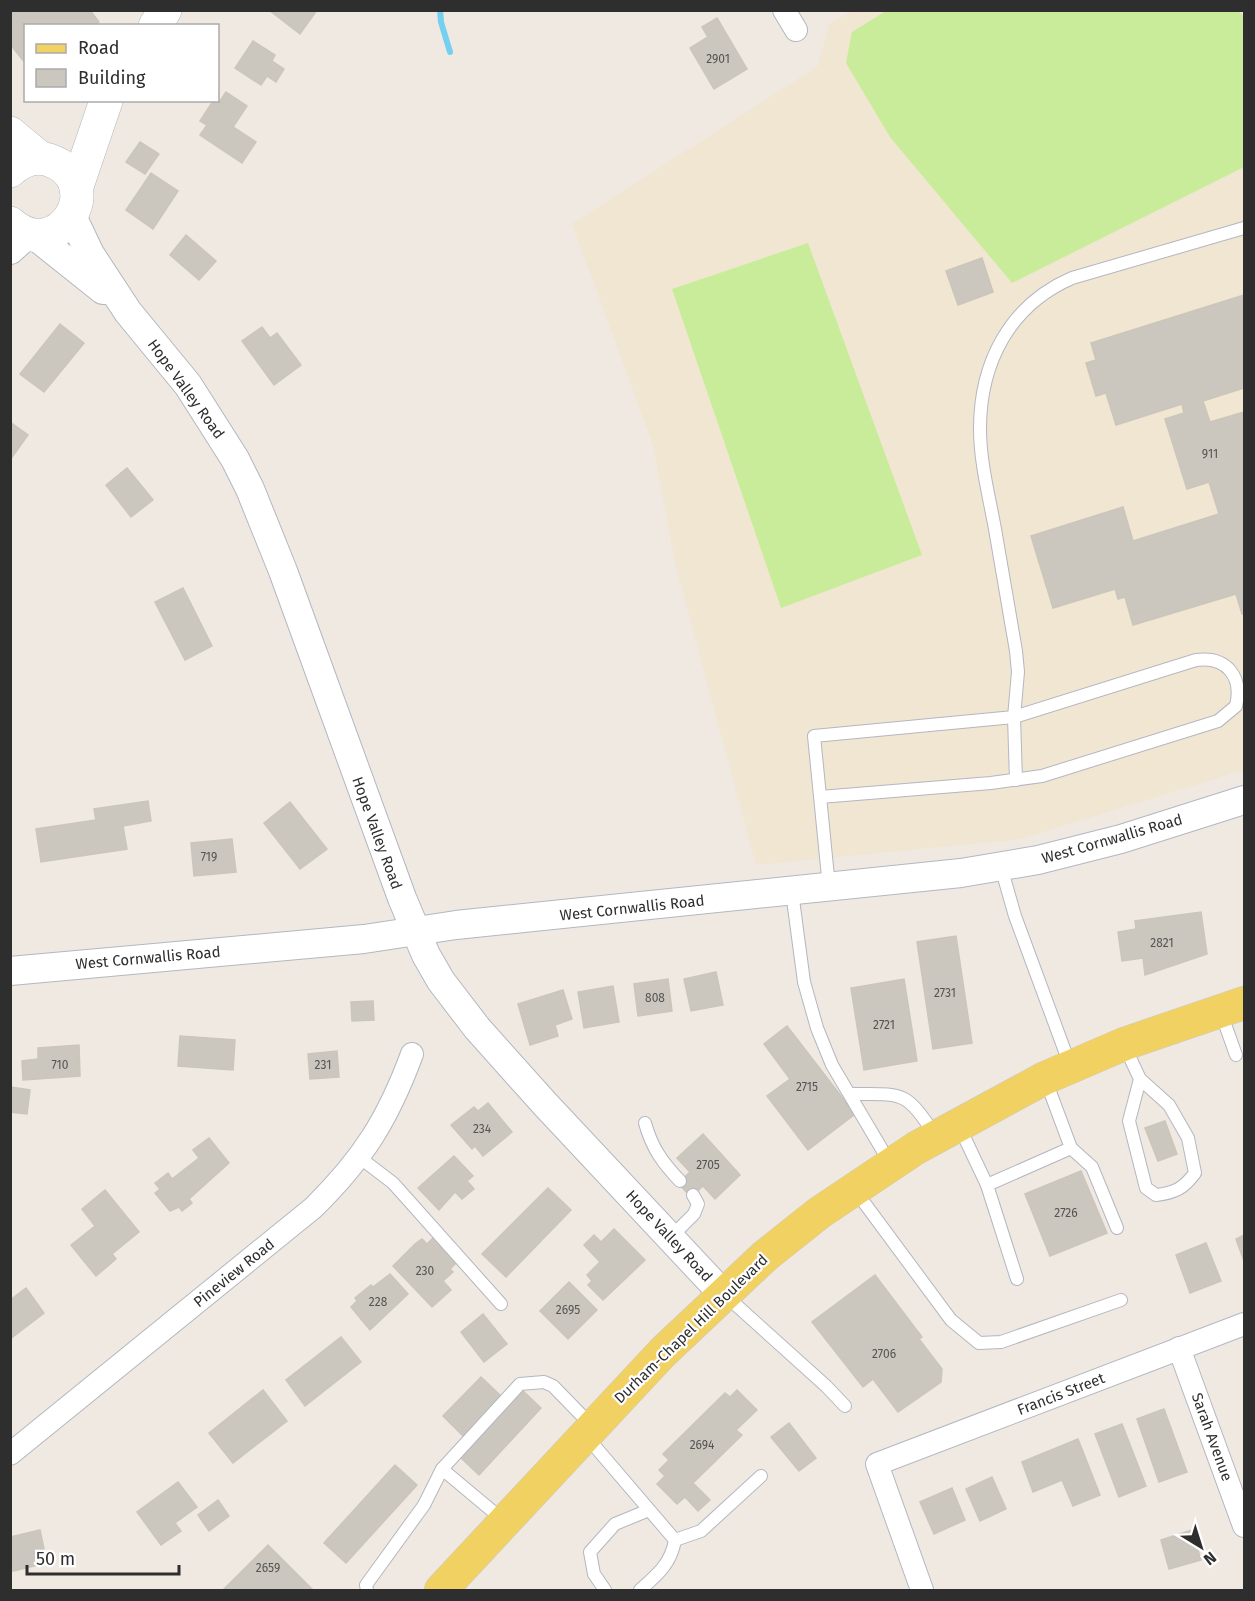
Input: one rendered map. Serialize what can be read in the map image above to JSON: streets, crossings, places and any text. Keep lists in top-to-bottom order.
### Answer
{
  "streets": {
    "main road": ["Durham-Chapel Hill Boulevard"],
    "street": [
      "Hope Valley Road",
      "West Cornwallis Road",
      "Pineview Road",
      "Francis Street",
      "Sarah Avenue"
    ]
  },
  "crossings": [
    ["Hope Valley Road", "West Cornwallis Road"],
    ["Hope Valley Road", "Durham-Chapel Hill Boulevard"],
    ["Francis Street", "Sarah Avenue"]
  ],
  "house_numbers": [
    "2901",
    "911",
    "719",
    "2821",
    "2731",
    "808",
    "2721",
    "710",
    "231",
    "2715",
    "234",
    "2705",
    "2726",
    "230",
    "228",
    "2695",
    "2706",
    "2694",
    "2659"
  ],
  "legend": ["Road", "Building"],
  "scale_bar": "50 m",
  "north": "bottom right"
}
